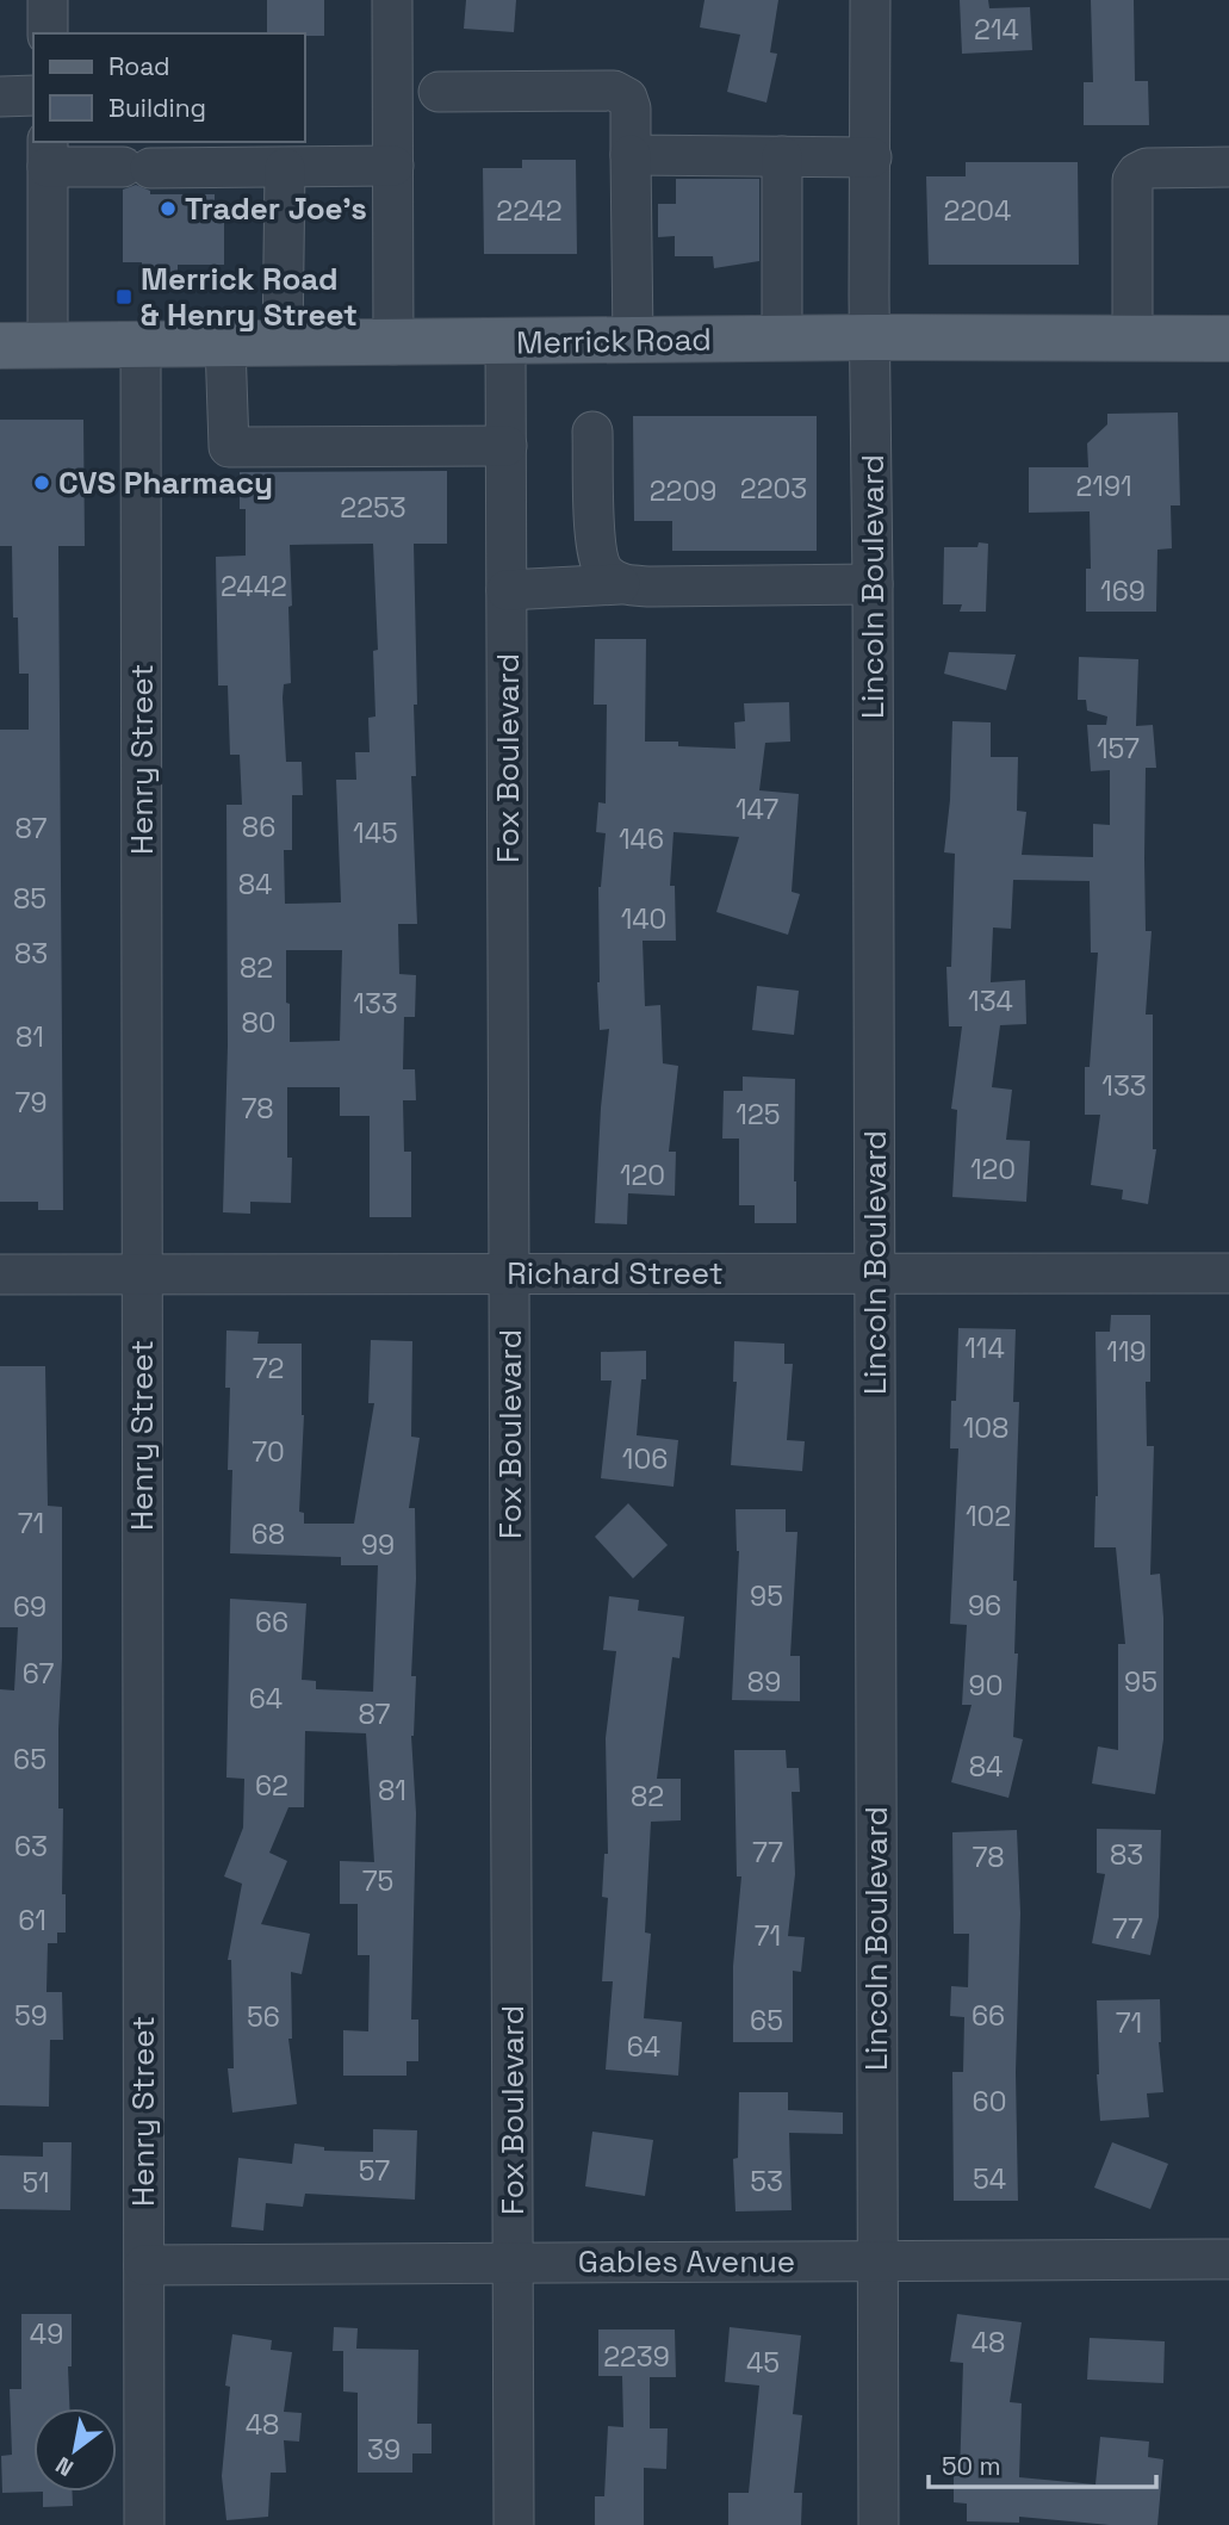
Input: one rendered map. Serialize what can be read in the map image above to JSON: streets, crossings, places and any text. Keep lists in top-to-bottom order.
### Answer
{
  "streets": {
    "main road": ["Merrick Road"],
    "street": [
      "Lincoln Boulevard",
      "Fox Boulevard",
      "Henry Street",
      "Richard Street",
      "Gables Avenue"
    ]
  },
  "crossings": [
    ["Merrick Road", "Lincoln Boulevard"],
    ["Merrick Road", "Fox Boulevard"],
    ["Merrick Road", "Henry Street"],
    ["Lincoln Boulevard", "Richard Street"],
    ["Lincoln Boulevard", "Gables Avenue"],
    ["Fox Boulevard", "Richard Street"],
    ["Fox Boulevard", "Gables Avenue"],
    ["Henry Street", "Richard Street"],
    ["Henry Street", "Gables Avenue"]
  ],
  "places": {
    "other": ["Trader Joe's", "CVS Pharmacy"],
    "transit": ["Merrick Road & Henry Street"]
  },
  "house_numbers": [
    "214",
    "2242",
    "2204",
    "2191",
    "2203",
    "2209",
    "2253",
    "2442",
    "169",
    "157",
    "147",
    "86",
    "87",
    "145",
    "146",
    "84",
    "85",
    "140",
    "83",
    "82",
    "134",
    "133",
    "80",
    "81",
    "133",
    "79",
    "78",
    "125",
    "120",
    "120",
    "114",
    "119",
    "72",
    "108",
    "70",
    "106",
    "102",
    "71",
    "68",
    "99",
    "95",
    "96",
    "69",
    "66",
    "67",
    "89",
    "95",
    "90",
    "64",
    "87",
    "65",
    "84",
    "62",
    "81",
    "82",
    "63",
    "77",
    "83",
    "78",
    "75",
    "61",
    "77",
    "71",
    "59",
    "66",
    "56",
    "65",
    "71",
    "64",
    "60",
    "57",
    "54",
    "53",
    "51",
    "49",
    "48",
    "2239",
    "45",
    "48",
    "39"
  ],
  "legend": ["Road", "Building"],
  "scale_bar": "50 m",
  "north": "bottom left"
}
